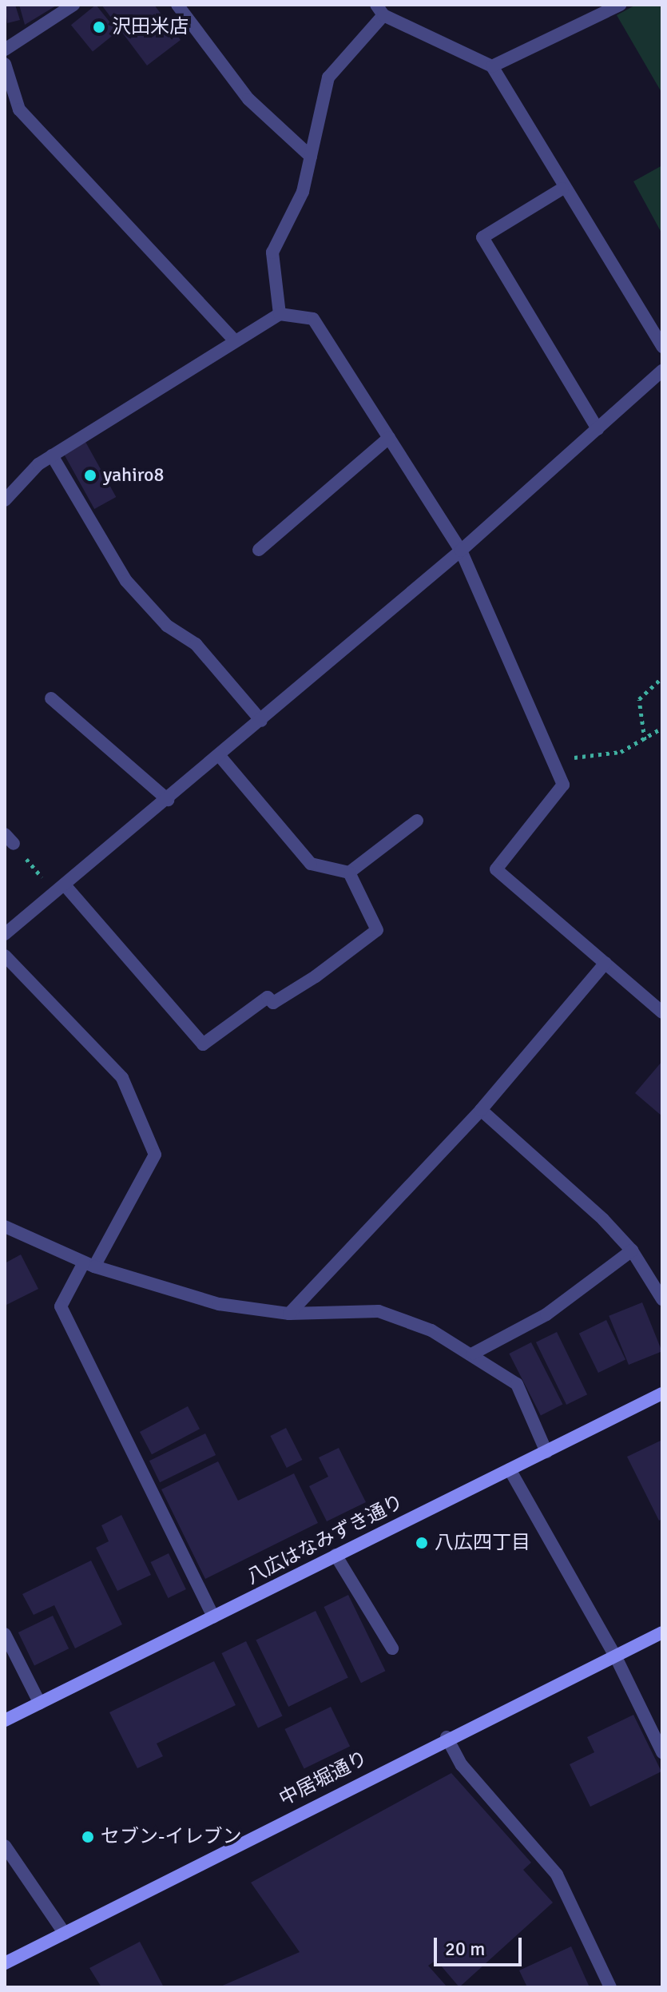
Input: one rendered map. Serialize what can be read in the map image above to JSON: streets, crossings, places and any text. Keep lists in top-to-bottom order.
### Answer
{
  "streets": {
    "street": ["八広はなみずき通り", "中居堀通り"]
  },
  "places": [
    "沢田米店",
    "yahiro8",
    "八広四丁目",
    "セブン-イレブン"
  ],
  "scale_bar": "20 m"
}
